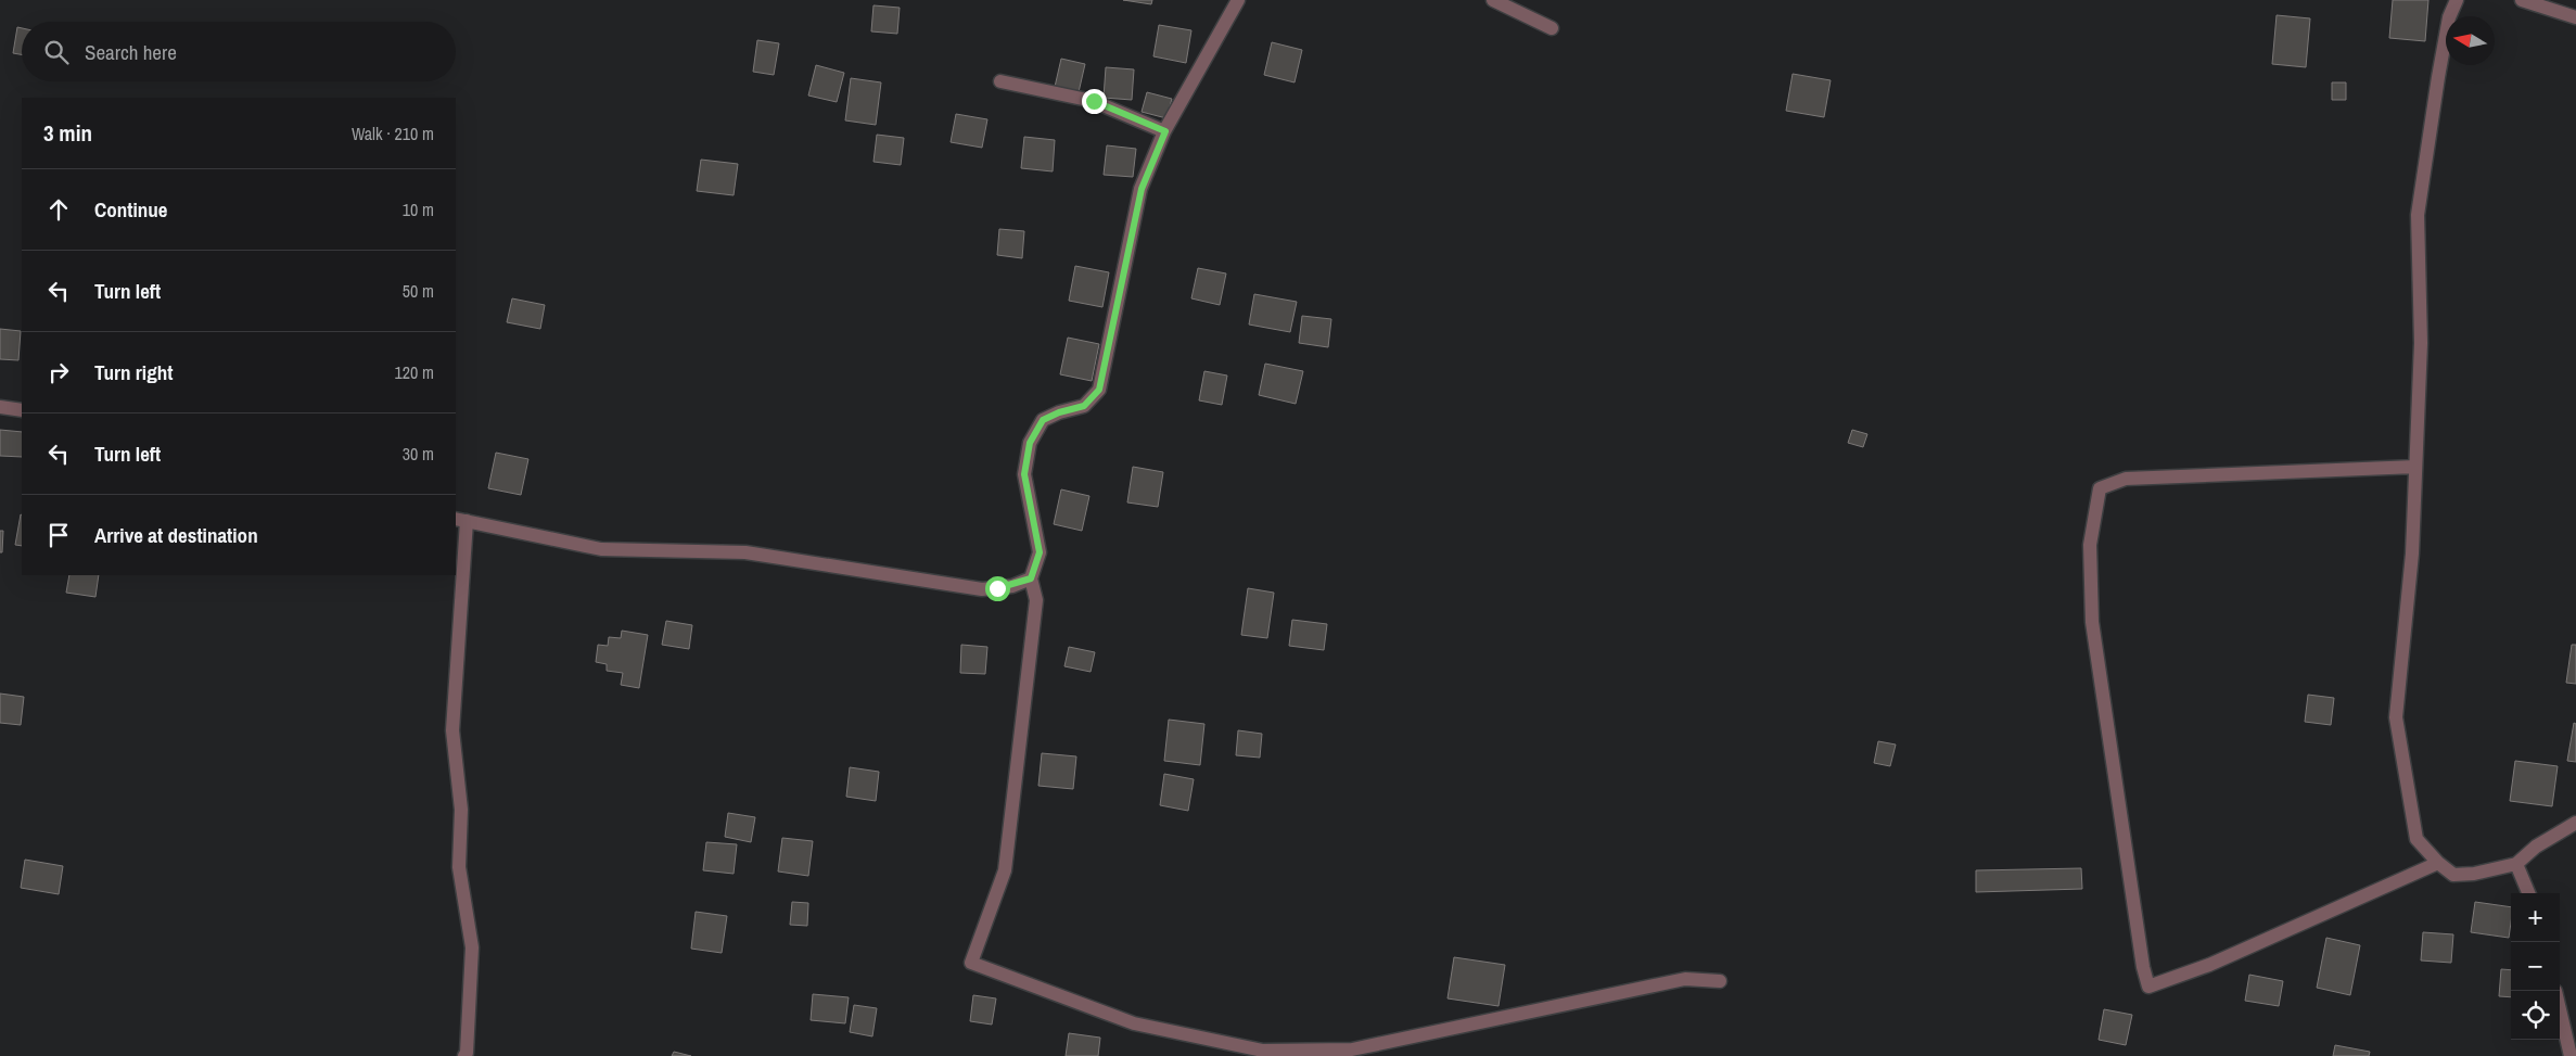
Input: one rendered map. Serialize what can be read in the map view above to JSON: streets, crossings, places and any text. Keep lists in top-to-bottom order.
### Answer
{
  "north": "left",
  "page": {
    "search": "Search here",
    "heading": ["3 min", "Walk · 210 m"],
    "list": [
      ["Continue", "10 m"],
      ["Turn left", "50 m"],
      ["Turn right", "120 m"],
      ["Turn left", "30 m"],
      "Arrive at destination"
    ],
    "map_buttons": ["+", "−"]
  }
}
